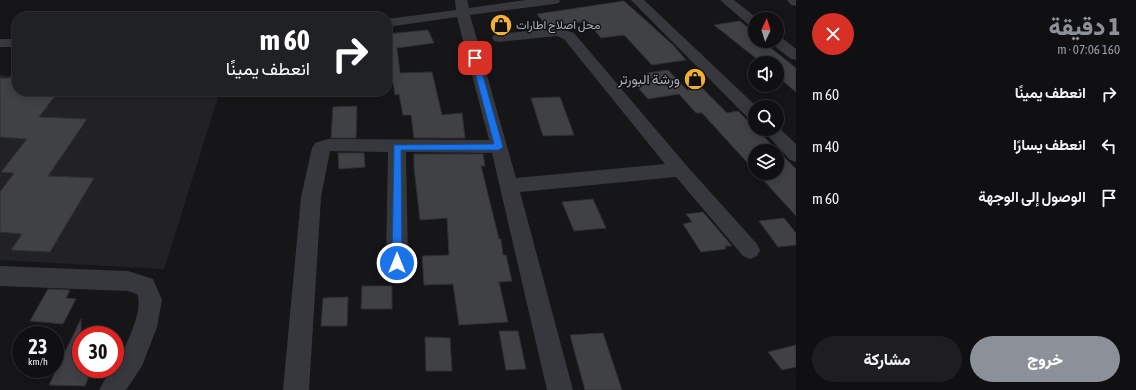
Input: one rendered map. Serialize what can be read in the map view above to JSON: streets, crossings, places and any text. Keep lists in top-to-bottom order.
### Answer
{
  "places": {
    "shop": ["محل اصلاح اطارات", "ورشة البورتر"]
  },
  "north": "top",
  "page": {
    "heading": ["1 دقيقة", "160 m · 07:06"],
    "turn": ["60 m", "انعطف يمينًا"],
    "list": [
      {
        "name": "انعطف يمينًا",
        "value": "60 m"
      },
      {
        "name": "انعطف يسارًا",
        "value": "40 m"
      },
      {
        "name": "الوصول إلى الوجهة",
        "value": "60 m"
      }
    ],
    "speed": "23 km/h",
    "limit": "30",
    "buttons": ["خروج", "مشاركة"]
  }
}
